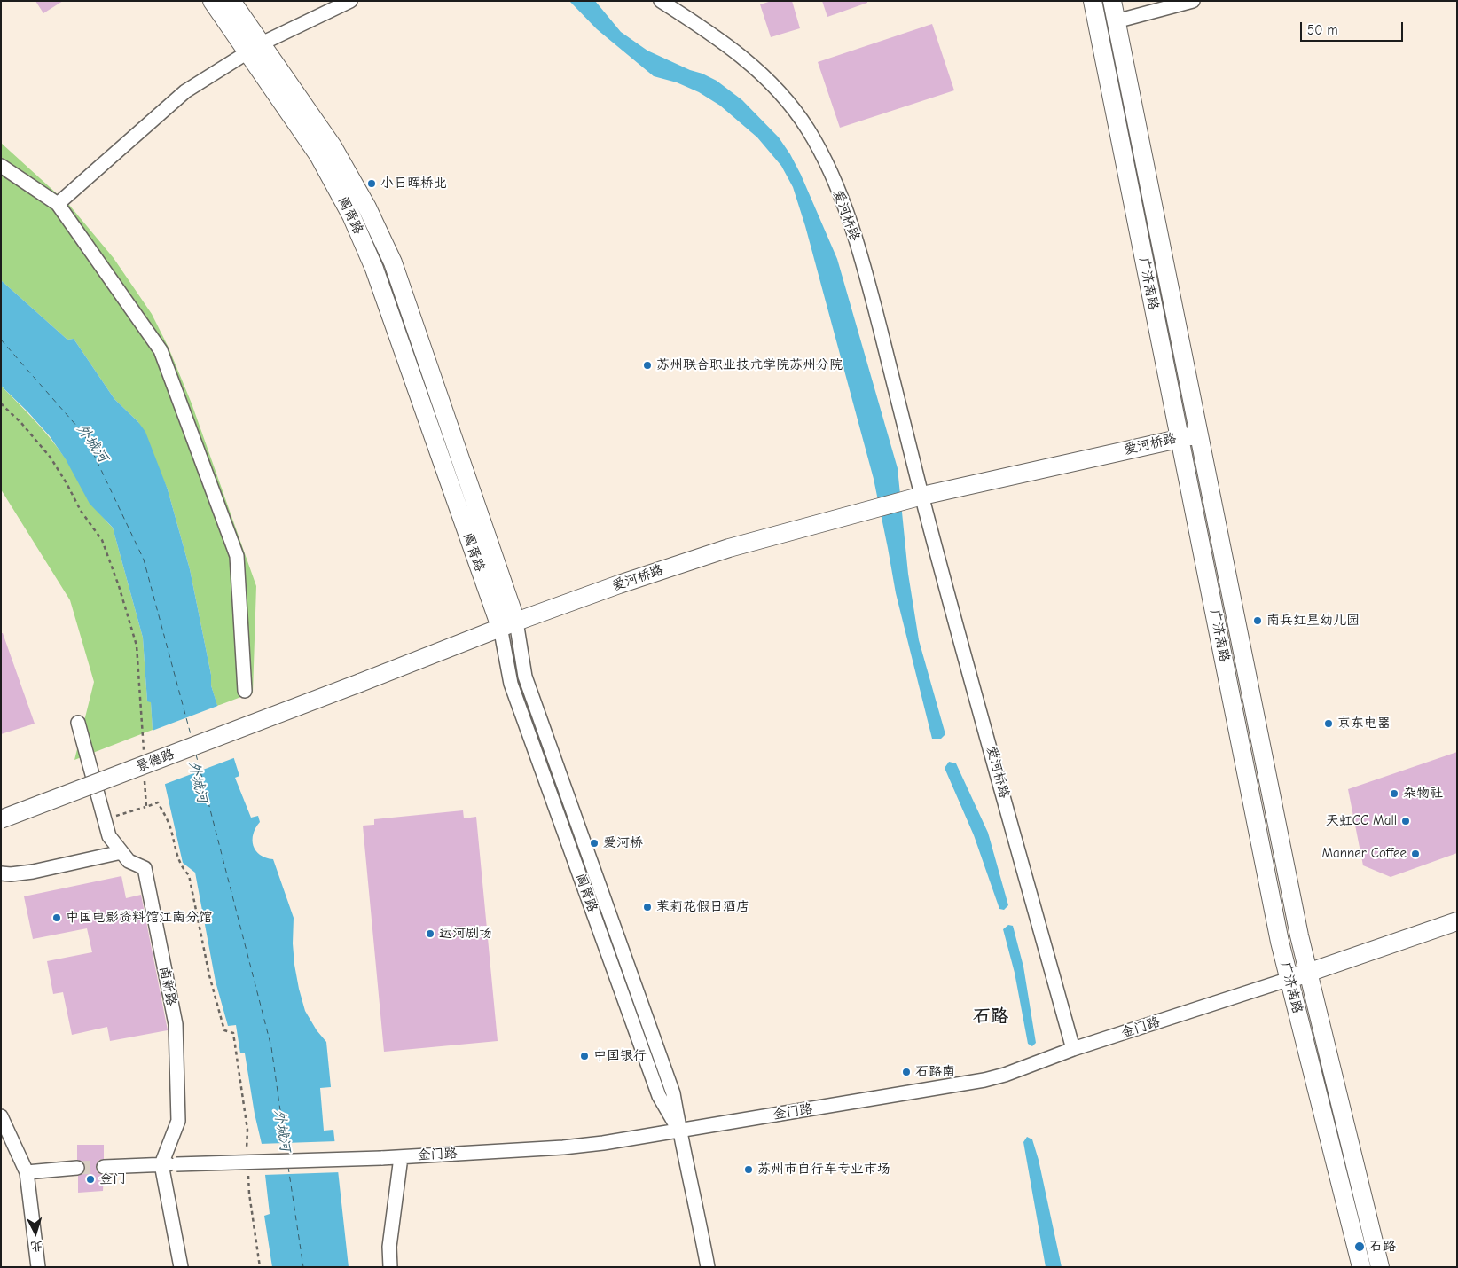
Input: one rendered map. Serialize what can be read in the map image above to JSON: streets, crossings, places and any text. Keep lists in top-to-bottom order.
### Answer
{
  "streets": {
    "main road": [
      "阊胥路",
      "爱河桥路",
      "广济南路",
      "景德路",
      "金门路"
    ],
    "street": ["南新路"]
  },
  "crossings": [
    ["阊胥路", "爱河桥路"],
    ["阊胥路", "金门路"],
    ["爱河桥路", "广济南路"],
    ["爱河桥路", "景德路"],
    ["爱河桥路", "金门路"],
    ["广济南路", "金门路"],
    ["南新路", "金门路"]
  ],
  "districts": ["石路"],
  "water": ["外城河"],
  "places": [
    "小日晖桥北",
    "苏州联合职业技术学院苏州分院",
    "南兵红星幼儿园",
    "京东电器",
    "杂物社",
    "天虹CC Mall",
    "爱河桥",
    "Manner Coffee",
    "茉莉花假日酒店",
    "中国电影资料馆江南分馆",
    "运河剧场",
    "中国银行",
    "石路南",
    "苏州市自行车专业市场",
    "金门",
    "石路"
  ],
  "scale_bar": "50 m",
  "north": "bottom"
}
